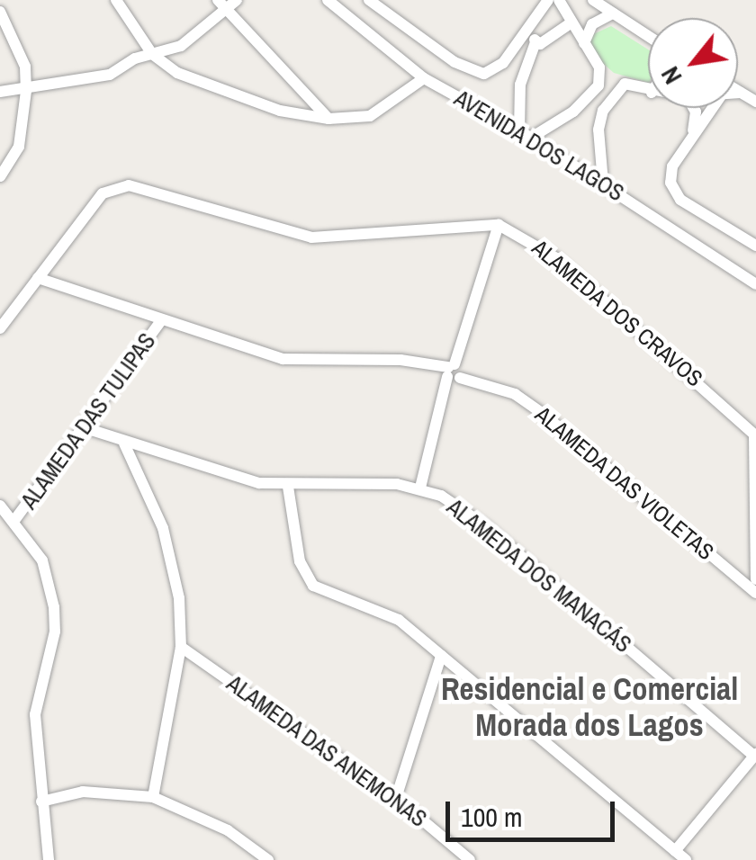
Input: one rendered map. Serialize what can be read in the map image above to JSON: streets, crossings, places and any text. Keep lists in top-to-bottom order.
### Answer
{
  "streets": {
    "street": [
      "AVENIDA DOS LAGOS",
      "ALAMEDA DOS CRAVOS",
      "ALAMEDA DAS TULIPAS",
      "ALAMEDA DAS VIOLETAS",
      "ALAMEDA DOS MANACÁS",
      "ALAMEDA DAS ANEMONAS"
    ]
  },
  "crossings": [
    ["ALAMEDA DAS TULIPAS", "ALAMEDA DAS VIOLETAS"],
    ["ALAMEDA DAS TULIPAS", "ALAMEDA DOS MANACÁS"]
  ],
  "districts": ["Residencial e Comercial Morada dos Lagos"],
  "scale_bar": "100 m",
  "north": "bottom left"
}
